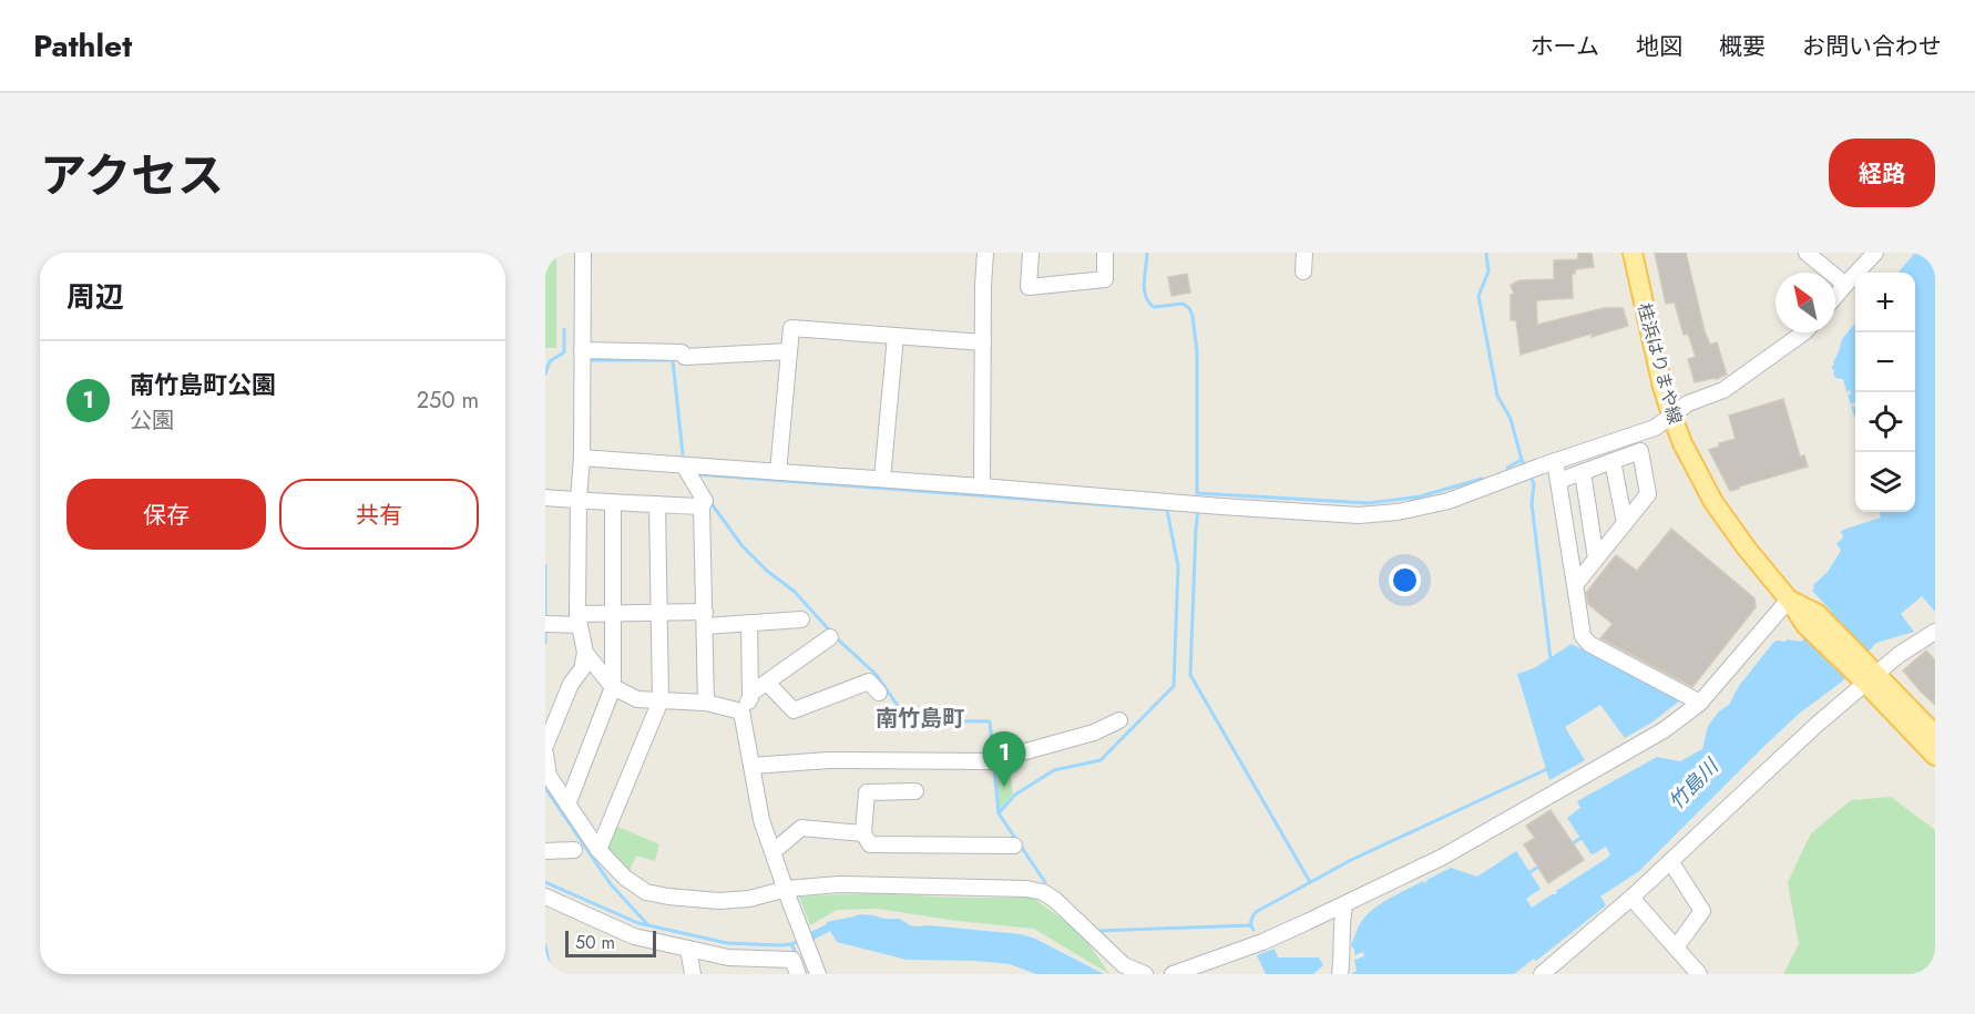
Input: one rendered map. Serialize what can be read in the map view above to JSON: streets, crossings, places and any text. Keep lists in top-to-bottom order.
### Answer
{
  "streets": {
    "main road": ["桂浜はりまや線"]
  },
  "districts": ["南竹島町"],
  "water": ["竹島川"],
  "scale_bar": "50 m",
  "north": "top left",
  "page": {
    "header": "Pathlet",
    "nav": [
      "ホーム",
      "地図",
      "概要",
      "お問い合わせ"
    ],
    "title": "アクセス",
    "buttons": [
      "経路",
      ["保存", "共有"]
    ],
    "heading": "周辺",
    "map_buttons": ["+", "−"],
    "list": [
      {
        "mark": "1",
        "name": "南竹島町公園",
        "note": "公園",
        "value": "250 m"
      }
    ],
    "pins": "1",
    "scale": "50 m"
  }
}
